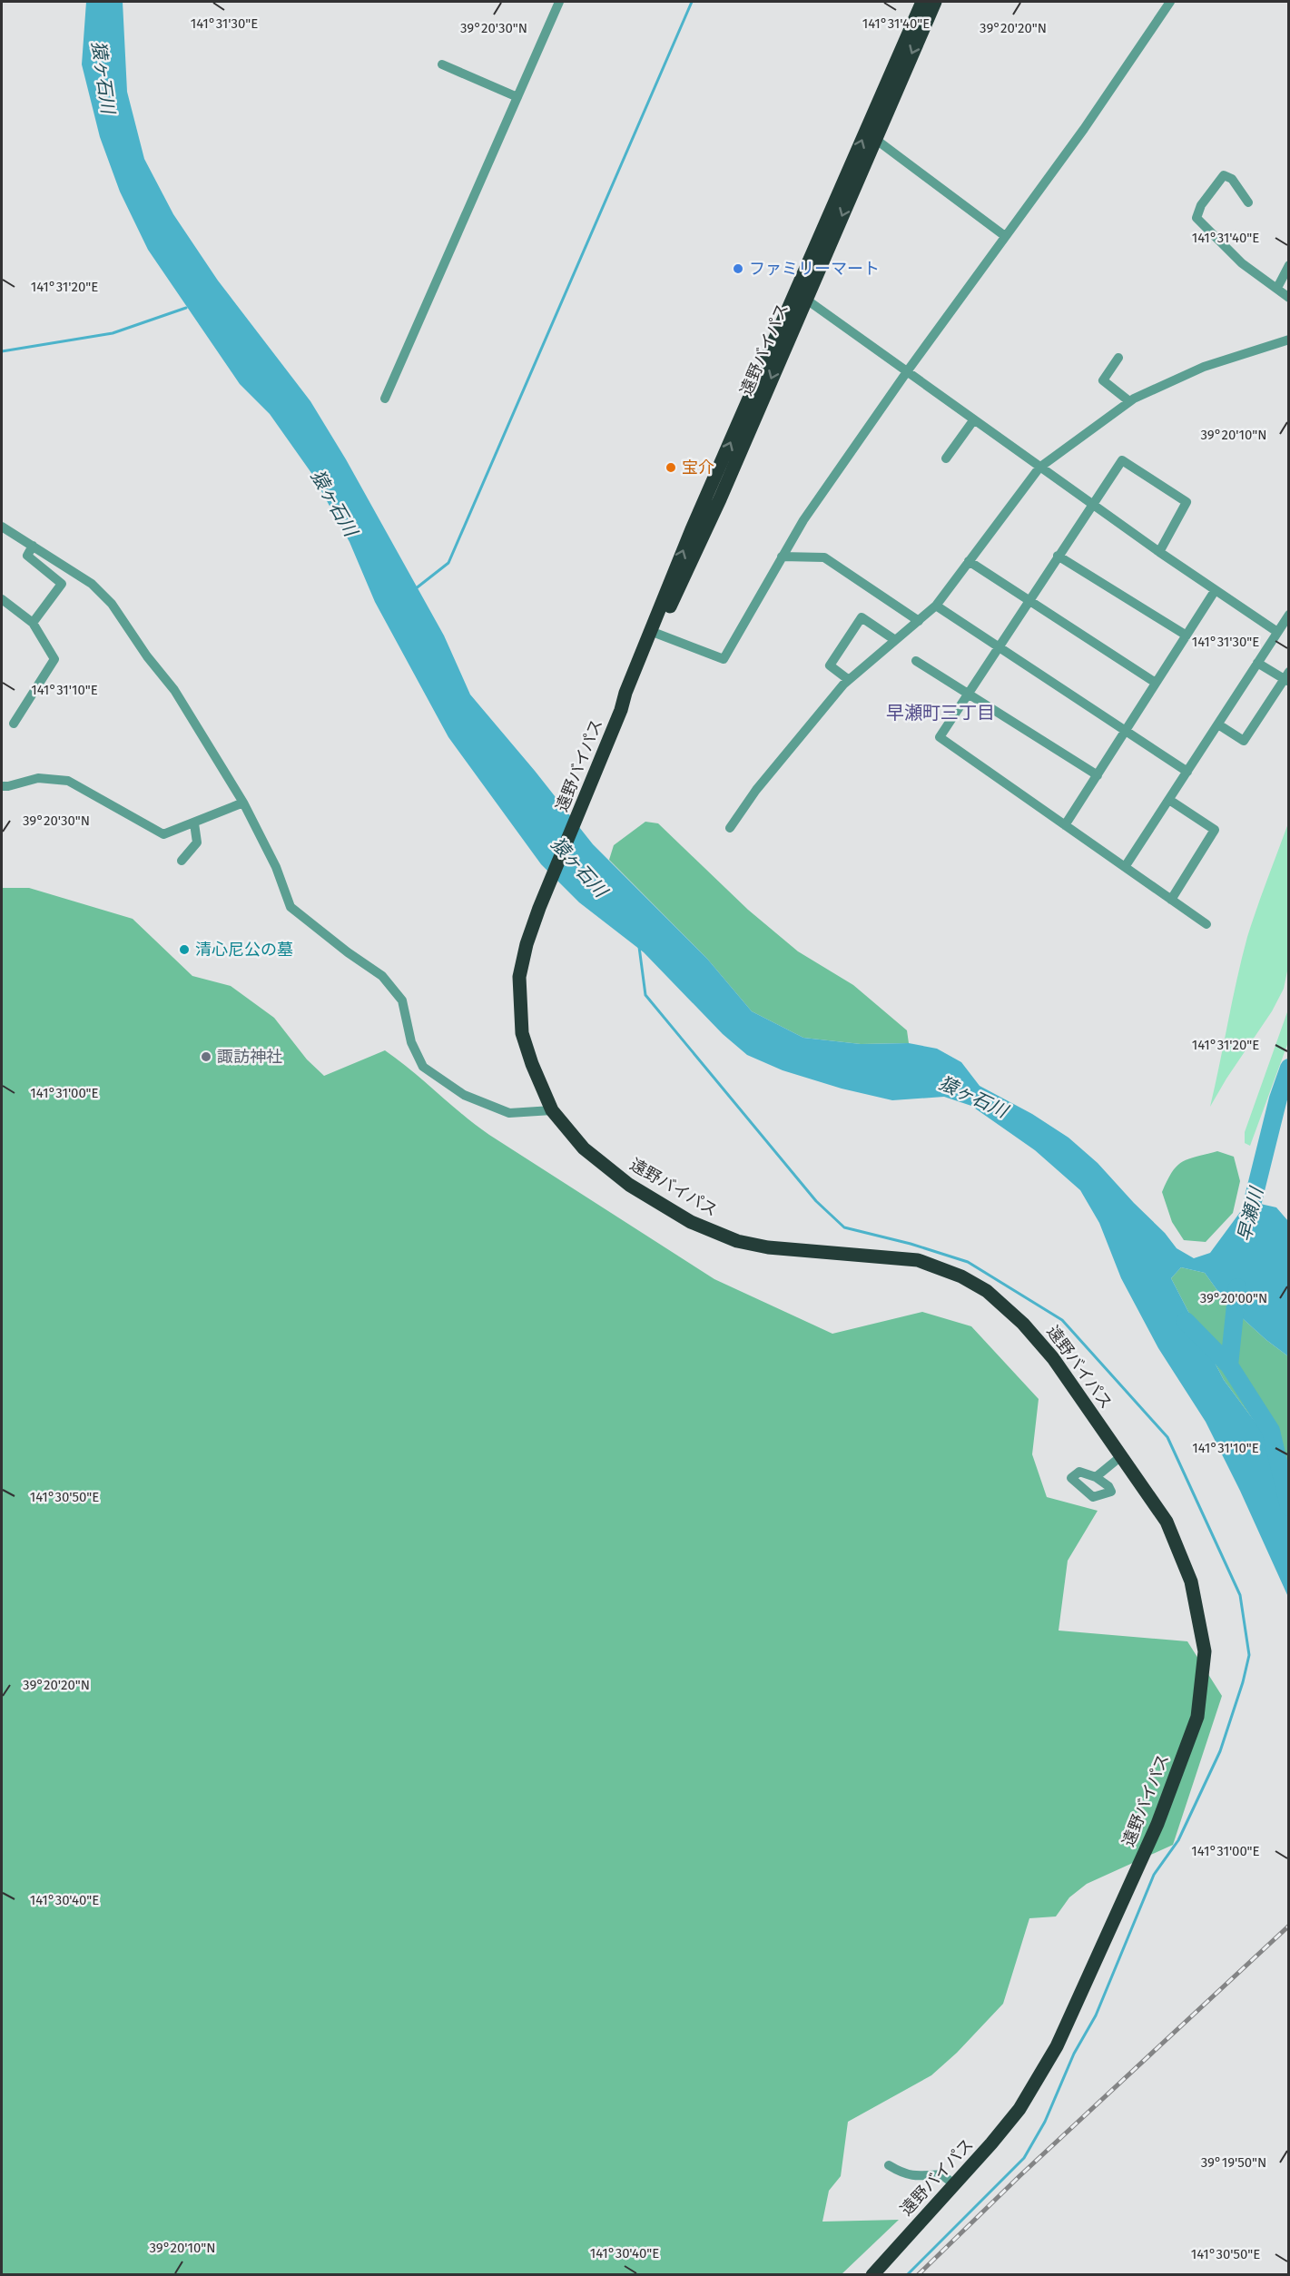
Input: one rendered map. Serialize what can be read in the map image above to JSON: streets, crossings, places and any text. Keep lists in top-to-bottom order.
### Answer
{
  "streets": {
    "highway": ["遠野バイパス"]
  },
  "districts": ["早瀬町三丁目"],
  "water": ["猿ヶ石川", "早瀬川"],
  "places": [
    "ファミリーマート",
    "宝介",
    "清心尼公の墓",
    "諏訪神社"
  ],
  "coordinates": [
    "141°31'30\"E",
    "141°31'40\"E",
    "39°20'30\"N",
    "39°20'20\"N",
    "141°31'20\"E",
    "39°20'10\"N",
    "141°31'10\"E",
    "141°31'00\"E",
    "39°20'00\"N",
    "141°30'50\"E",
    "141°30'40\"E",
    "39°19'50\"N"
  ]
}
